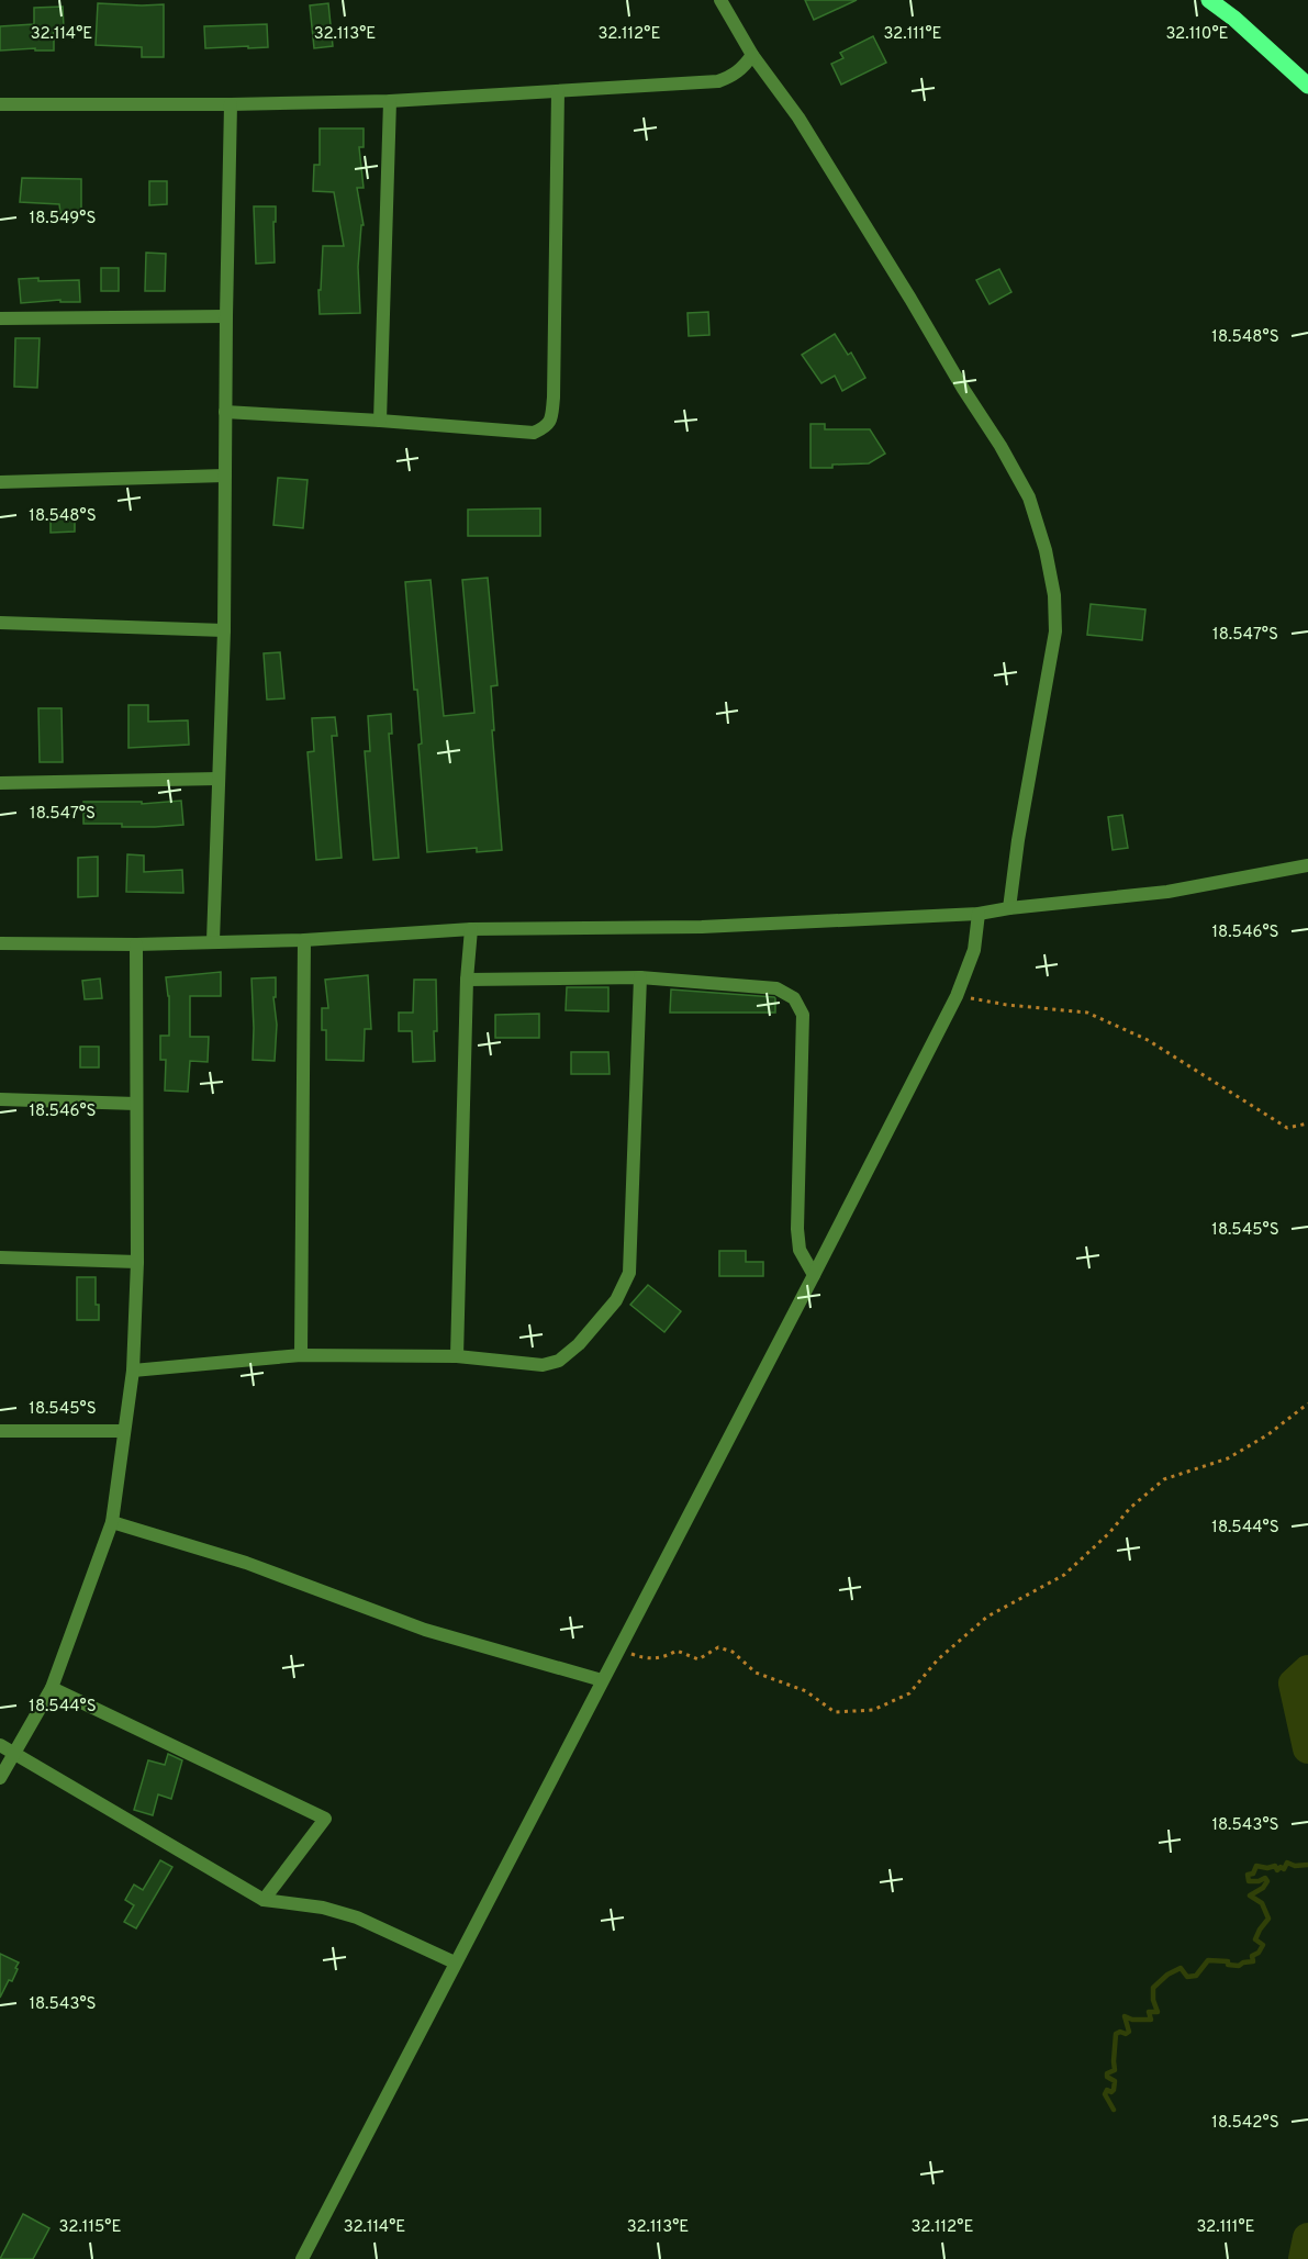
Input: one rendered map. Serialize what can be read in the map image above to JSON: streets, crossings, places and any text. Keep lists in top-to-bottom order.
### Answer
{
  "coordinates": [
    "32.114°E",
    "32.113°E",
    "32.112°E",
    "32.111°E",
    "32.110°E",
    "18.549°S",
    "18.548°S",
    "18.547°S",
    "18.546°S",
    "18.545°S",
    "18.544°S",
    "18.543°S",
    "18.542°S",
    "32.115°E"
  ]
}
